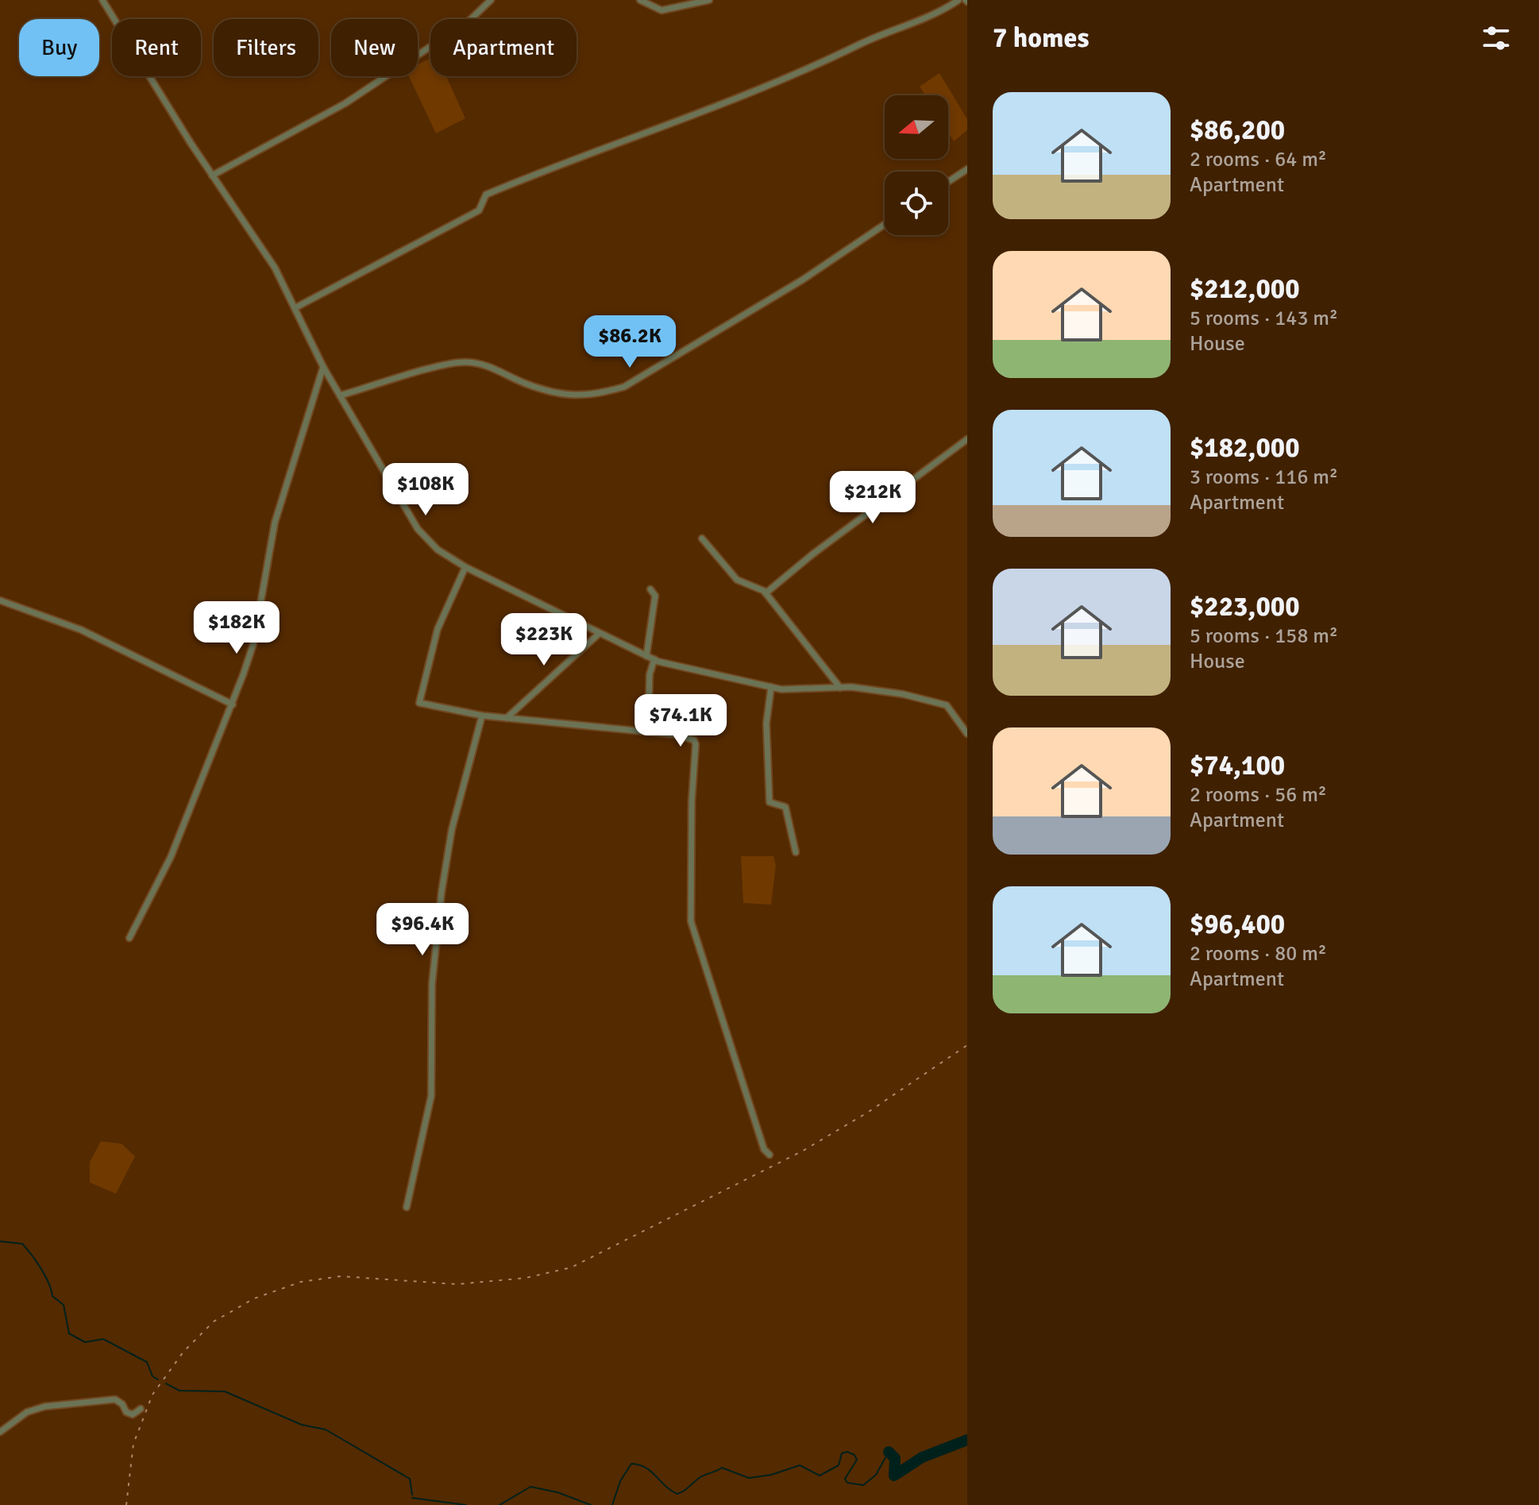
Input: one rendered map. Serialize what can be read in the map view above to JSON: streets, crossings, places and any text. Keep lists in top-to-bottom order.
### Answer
{
  "north": "left",
  "page": {
    "heading": "7 homes",
    "chip": [
      "Buy",
      "Rent",
      "Filters",
      "New",
      "Apartment"
    ],
    "list": [
      {
        "name": "$86,200",
        "note": "2 rooms · 64 m² · Apartment"
      },
      {
        "name": "$212,000",
        "note": "5 rooms · 143 m² · House"
      },
      {
        "name": "$182,000",
        "note": "3 rooms · 116 m² · Apartment"
      },
      {
        "name": "$223,000",
        "note": "5 rooms · 158 m² · House"
      },
      {
        "name": "$74,100",
        "note": "2 rooms · 56 m² · Apartment"
      },
      {
        "name": "$96,400",
        "note": "2 rooms · 80 m² · Apartment"
      }
    ],
    "price": [
      "$86.2K",
      "$108K",
      "$212K",
      "$182K",
      "$223K",
      "$74.1K",
      "$96.4K"
    ]
  }
}
